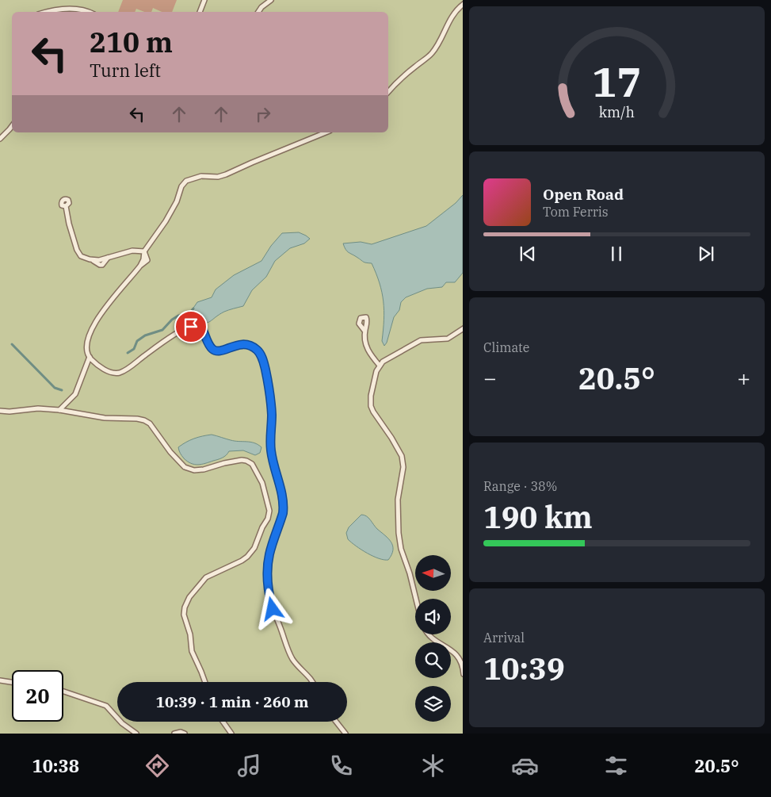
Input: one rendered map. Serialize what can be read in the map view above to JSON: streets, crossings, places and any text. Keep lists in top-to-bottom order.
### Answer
{
  "north": "left",
  "page": {
    "turn": ["210 m", "Turn left"],
    "song": ["Open Road", "Tom Ferris"],
    "tile": [
      "Climate",
      ["Range · 38%", "190 km"],
      ["Arrival", "10:39"]
    ],
    "heat": ["−", "20.5°", "+"],
    "limit": "20",
    "trip": "10:39 · 1 min · 260 m",
    "tabs": ["10:38", "20.5°"],
    "gauge": ["17", "km/h"]
  }
}
